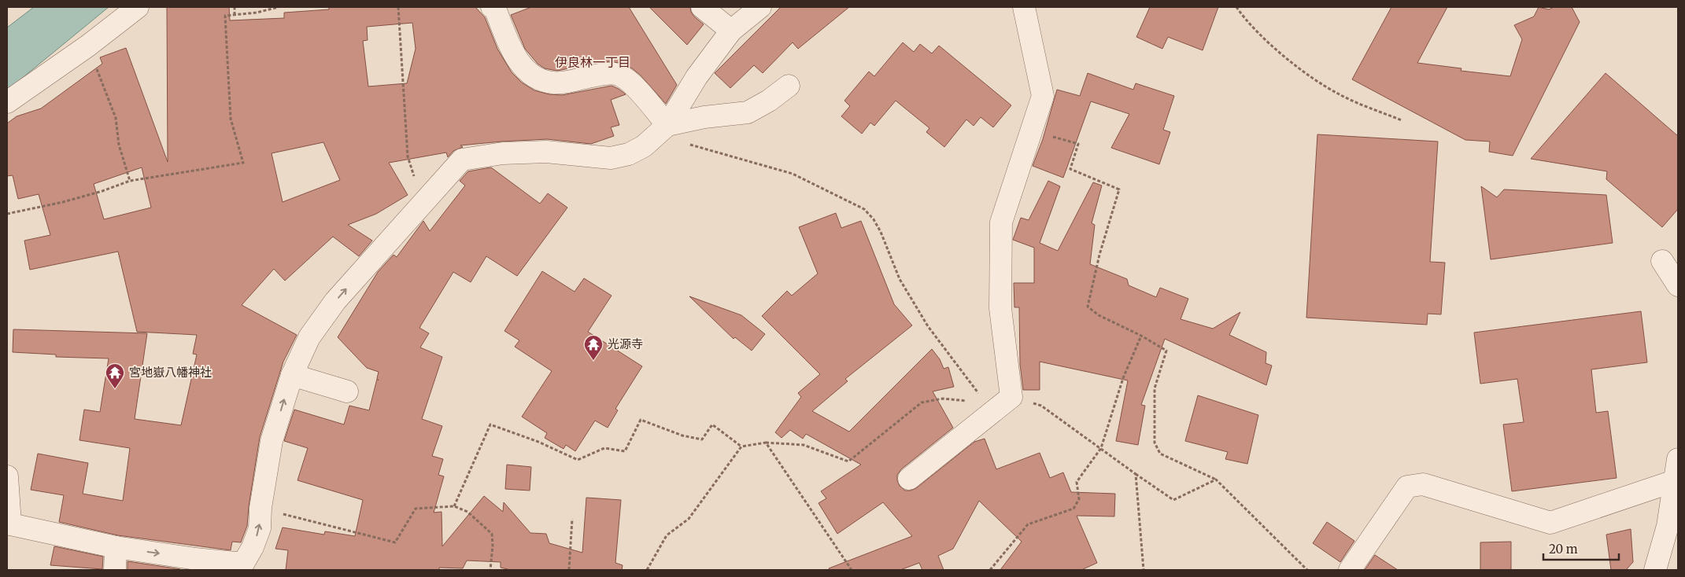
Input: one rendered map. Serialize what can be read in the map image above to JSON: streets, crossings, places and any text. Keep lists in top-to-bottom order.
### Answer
{
  "districts": ["伊良林一丁目"],
  "places": {
    "temple": ["光源寺", "宮地嶽八幡神社"]
  },
  "scale_bar": "20 m"
}
